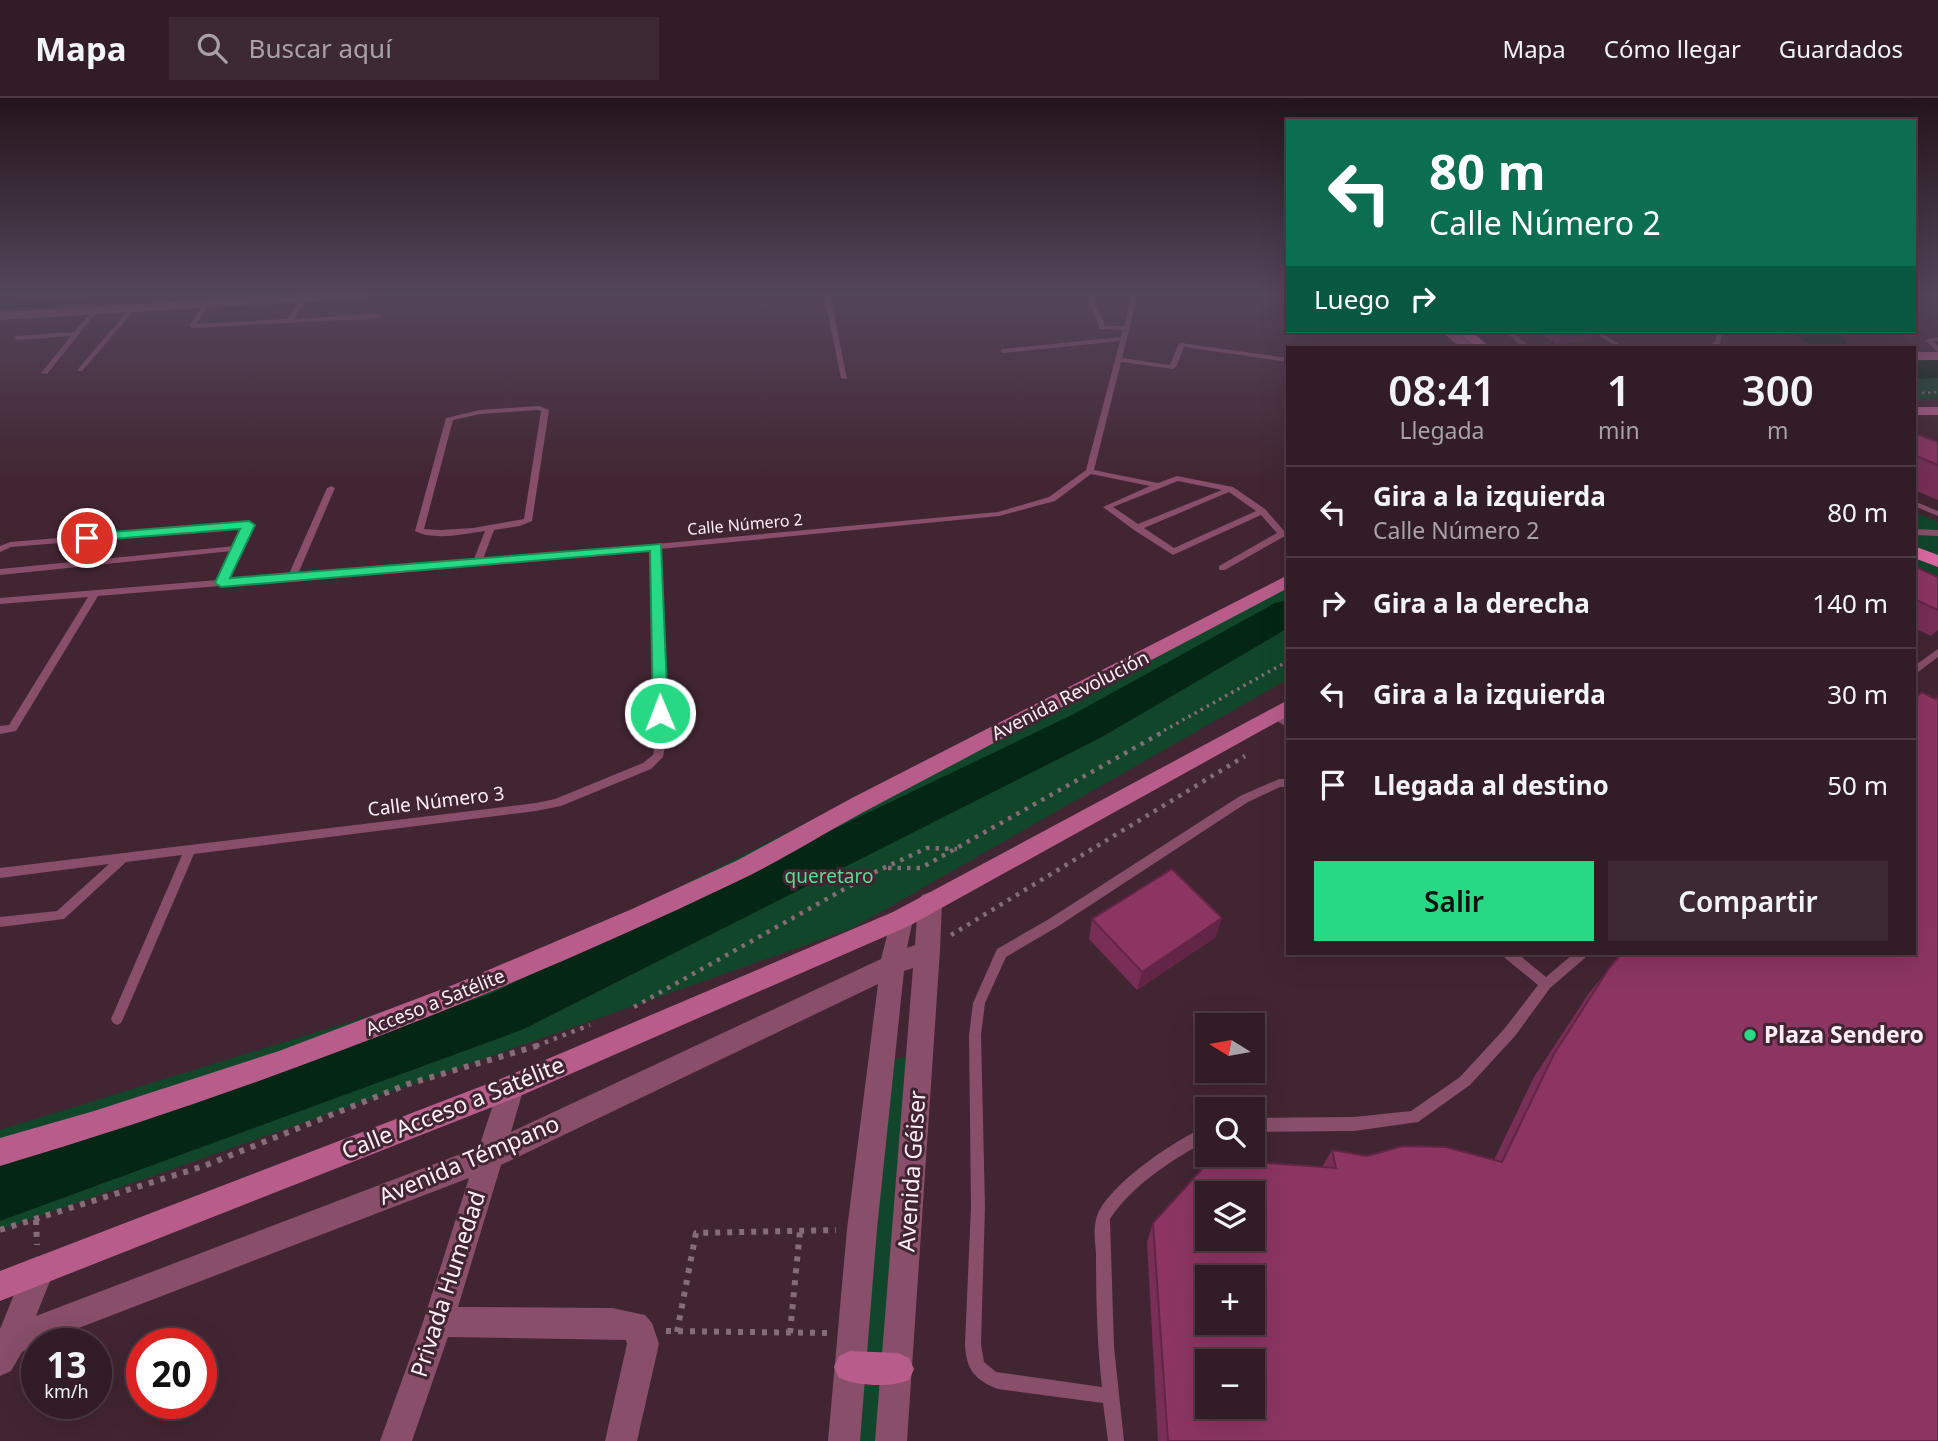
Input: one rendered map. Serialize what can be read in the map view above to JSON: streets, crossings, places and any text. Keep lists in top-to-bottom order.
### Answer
{
  "streets": {
    "main road": ["Avenida Revolución", "Acceso a Satélite", "Calle Acceso a Satélite"],
    "street": ["Avenida Témpano", "Avenida Géiser", "Privada Humedad"],
    "lane": ["Calle Número 2", "Calle Número 3"]
  },
  "crossings": [
    ["Calle Número 2", "Calle Número 3"],
    ["Avenida Revolución", "Acceso a Satélite"],
    ["Calle Acceso a Satélite", "Avenida Géiser"],
    ["Calle Acceso a Satélite", "Privada Humedad"],
    ["Avenida Témpano", "Avenida Géiser"],
    ["Avenida Témpano", "Privada Humedad"]
  ],
  "parks": ["queretaro"],
  "places": ["Plaza Sendero"],
  "north": "left",
  "page": {
    "header": "Mapa",
    "search": "Buscar aquí",
    "nav": ["Mapa", "Cómo llegar", "Guardados"],
    "turn": ["80 m", "Calle Número 2"],
    "then": "Luego",
    "eta": [
      "08:41",
      "Llegada",
      "1",
      "min",
      "300",
      "m"
    ],
    "list": [
      {
        "name": "Gira a la izquierda",
        "note": "Calle Número 2",
        "value": "80 m"
      },
      {
        "name": "Gira a la derecha",
        "value": "140 m"
      },
      {
        "name": "Gira a la izquierda",
        "value": "30 m"
      },
      {
        "name": "Llegada al destino",
        "value": "50 m"
      }
    ],
    "buttons": ["Salir", "Compartir"],
    "map_buttons": ["+", "−"],
    "speed": "13 km/h",
    "limit": "20"
  }
}
